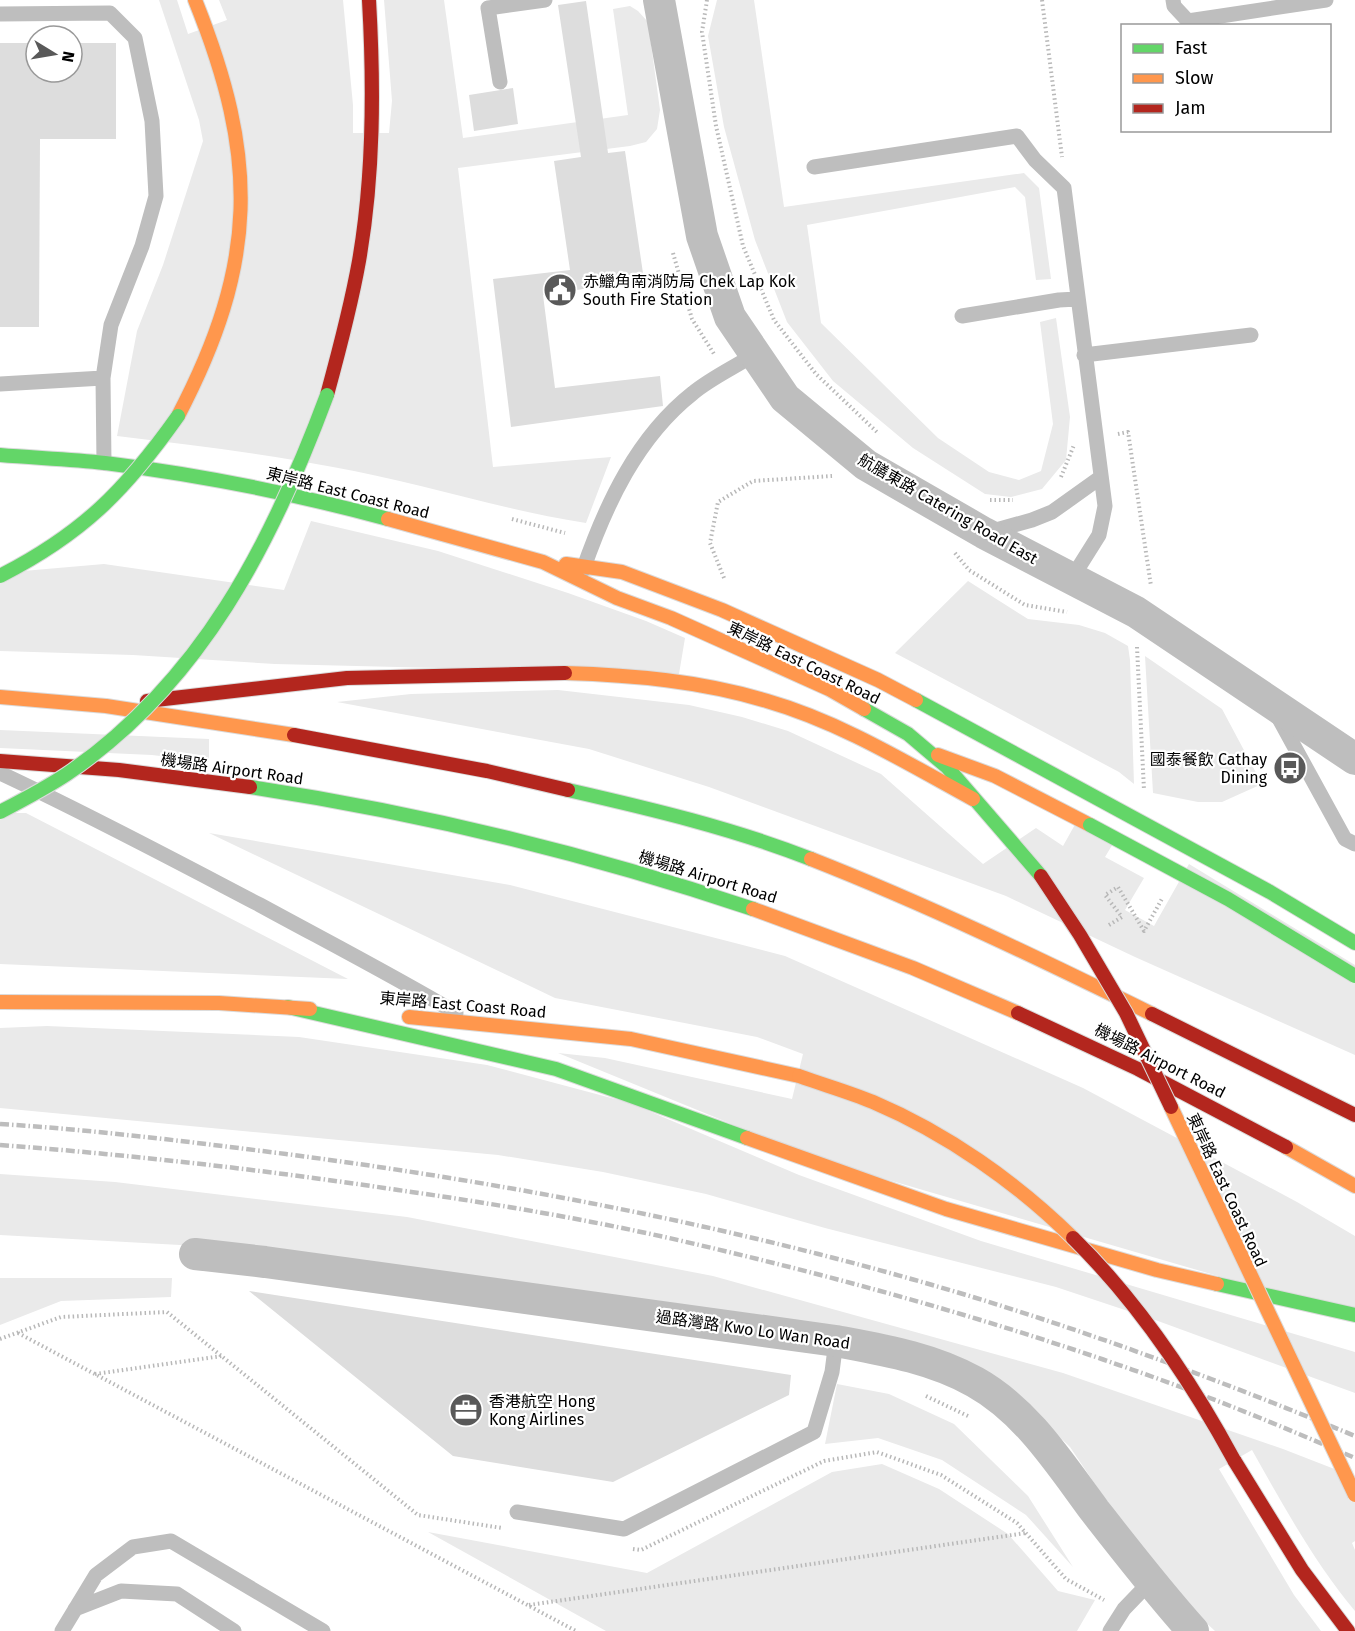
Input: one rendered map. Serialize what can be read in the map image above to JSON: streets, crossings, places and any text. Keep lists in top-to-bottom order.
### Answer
{
  "streets": {
    "main road": ["東岸路 East Coast Road", "機場路 Airport Road"],
    "street": ["航膳東路 Catering Road East", "過路灣路 Kwo Lo Wan Road"]
  },
  "places": {
    "public building": ["赤鱲角南消防局 Chek Lap Kok South Fire Station"],
    "bus stop": ["國泰餐飲 Cathay Dining"],
    "office": ["香港航空 Hong Kong Airlines"]
  },
  "legend": ["Fast", "Slow", "Jam"],
  "north": "right"
}
